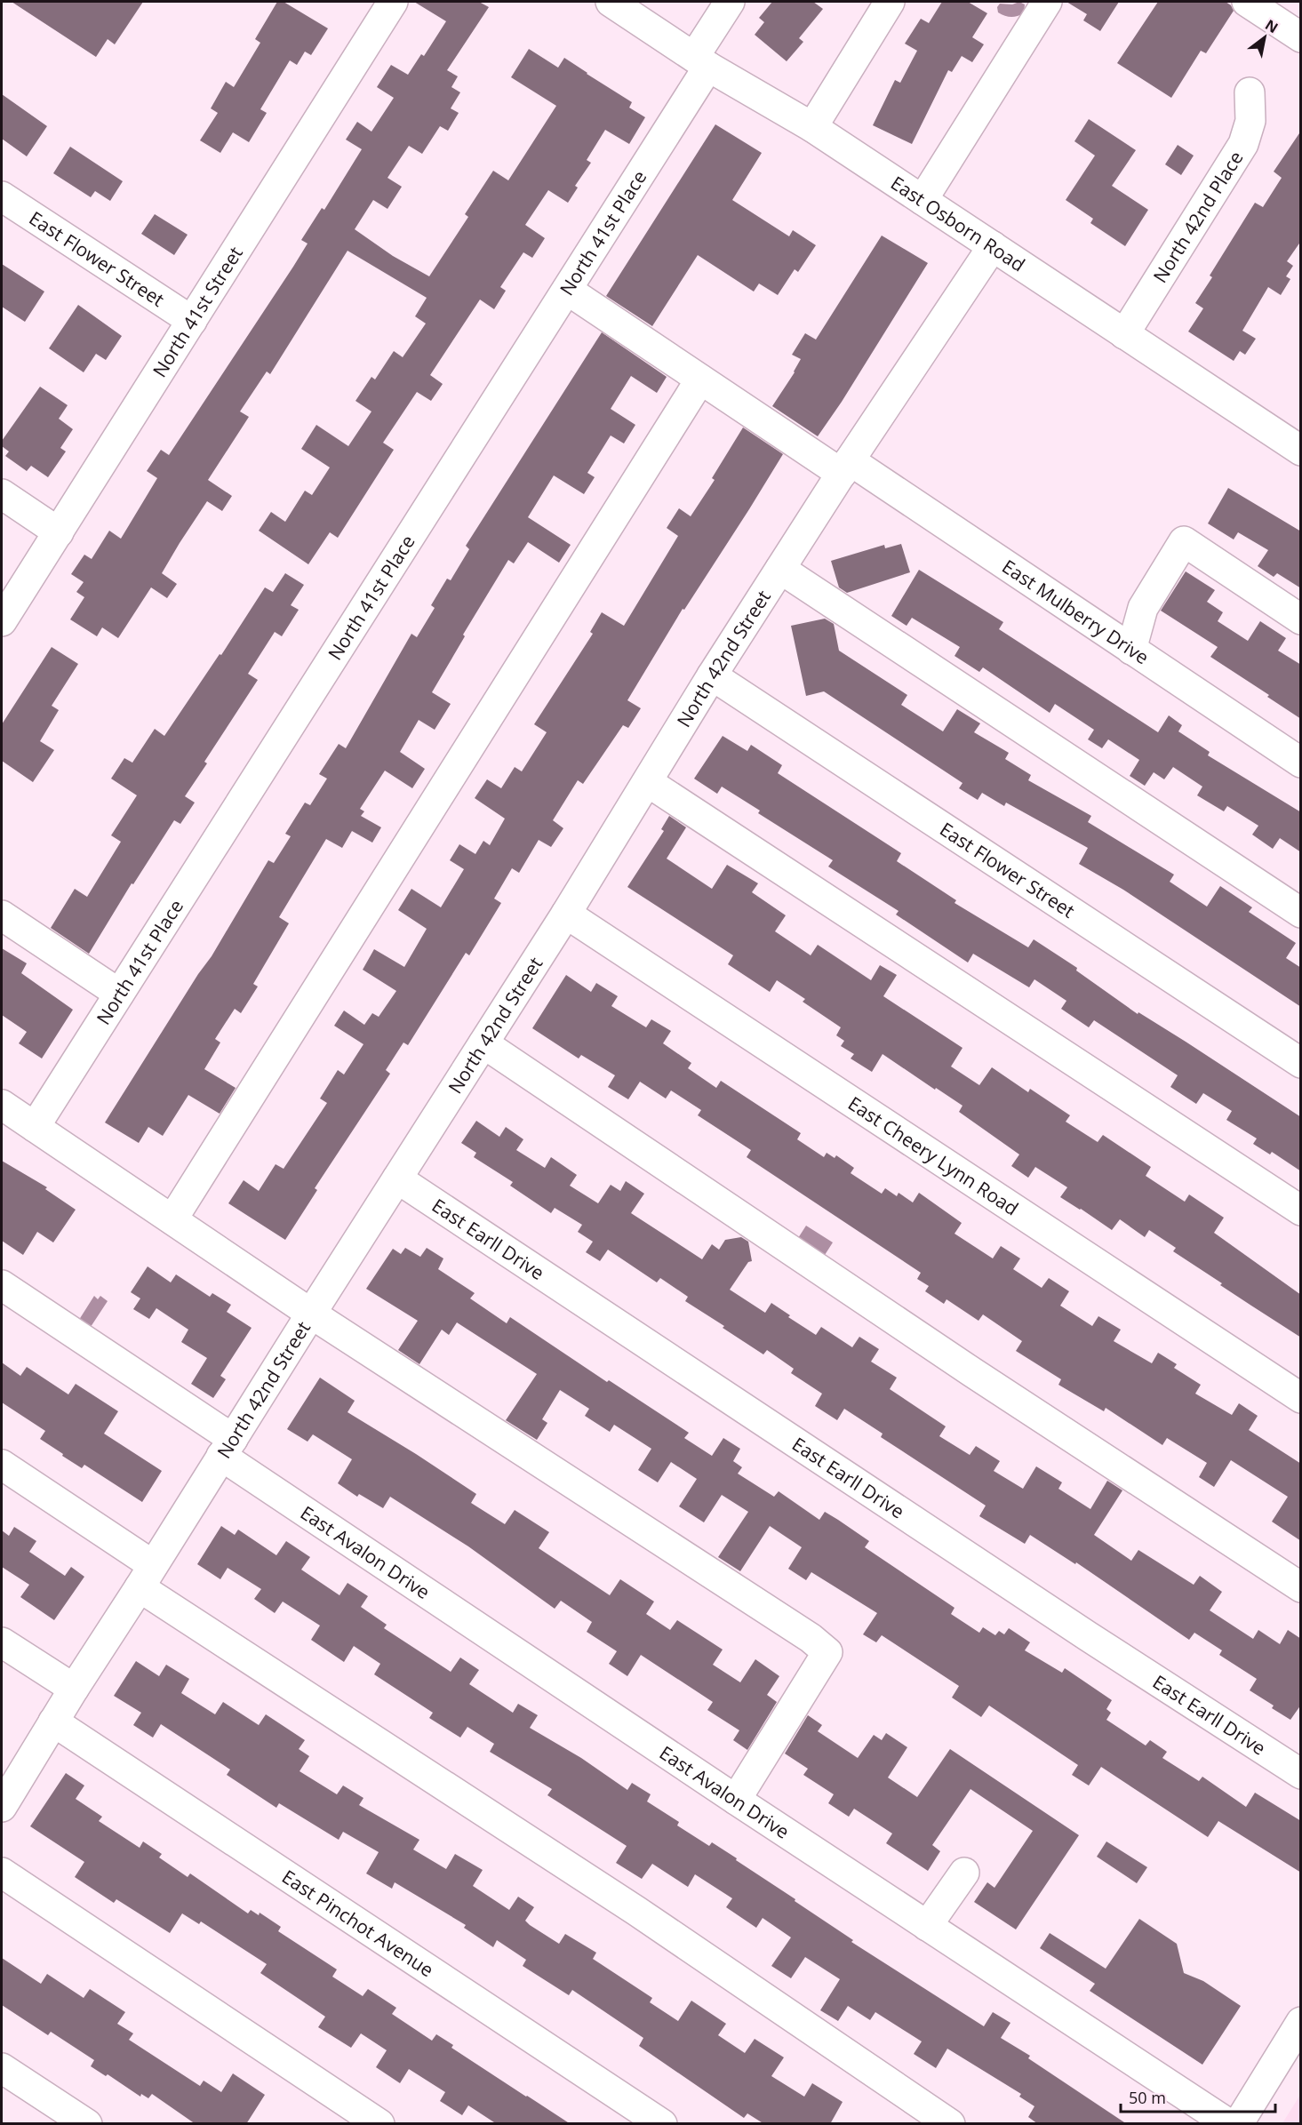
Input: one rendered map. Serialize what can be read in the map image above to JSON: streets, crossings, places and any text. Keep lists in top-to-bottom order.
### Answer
{
  "streets": {
    "street": [
      "North 42nd Place",
      "East Osborn Road",
      "North 41st Place",
      "East Flower Street",
      "North 41st Street",
      "East Mulberry Drive",
      "North 42nd Street",
      "East Cheery Lynn Road",
      "East Earll Drive",
      "East Avalon Drive",
      "East Pinchot Avenue"
    ]
  },
  "crossings": [
    ["North 42nd Place", "East Osborn Road"],
    ["East Osborn Road", "North 41st Place"],
    ["East Osborn Road", "North 42nd Street"],
    ["North 41st Place", "East Mulberry Drive"],
    ["East Flower Street", "North 41st Street"],
    ["East Flower Street", "North 42nd Street"],
    ["East Mulberry Drive", "North 42nd Street"],
    ["North 42nd Street", "East Cheery Lynn Road"],
    ["North 42nd Street", "East Earll Drive"],
    ["North 42nd Street", "East Avalon Drive"],
    ["North 42nd Street", "East Pinchot Avenue"]
  ],
  "scale_bar": "50 m",
  "north": "top right"
}
